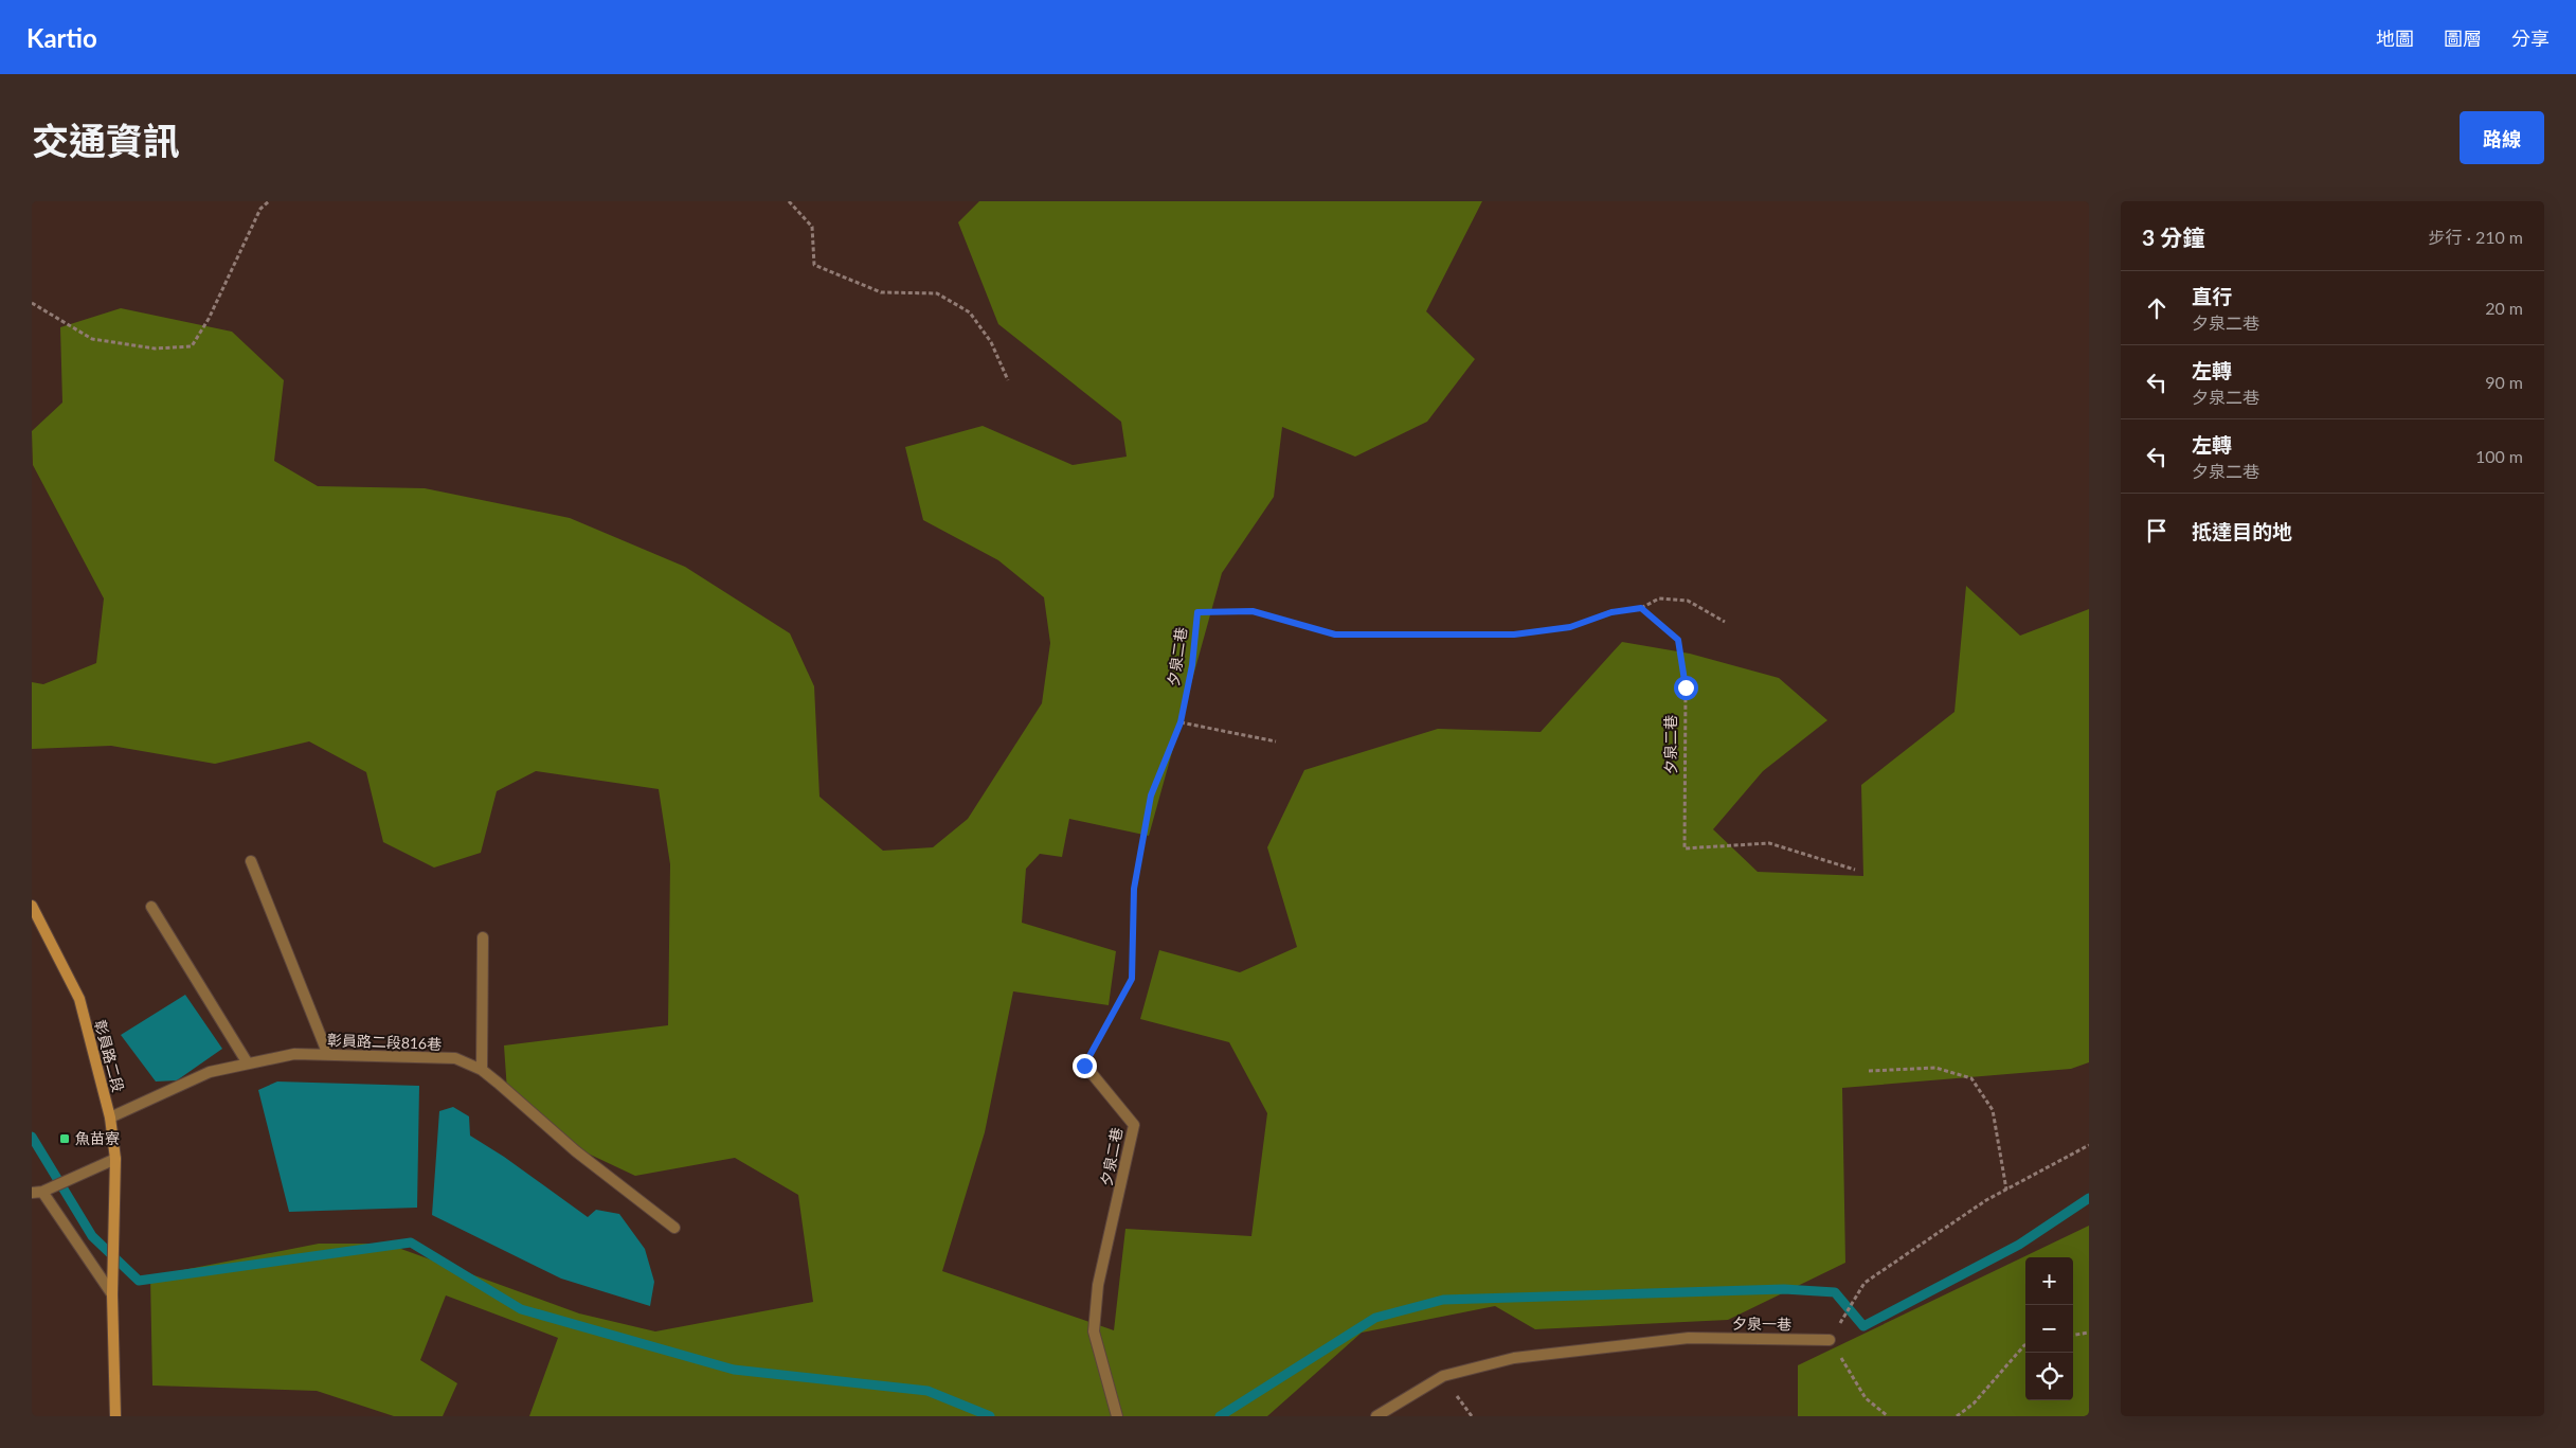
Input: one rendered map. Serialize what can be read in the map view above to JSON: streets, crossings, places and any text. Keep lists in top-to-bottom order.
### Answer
{
  "streets": {
    "main road": ["彰員路二段"],
    "lane": ["夕泉二巷", "彰員路二段816巷", "夕泉一巷"]
  },
  "crossings": [
    ["彰員路二段816巷", "彰員路二段"]
  ],
  "places": {
    "transit": ["魚苗寮"]
  },
  "page": {
    "header": "Kartio",
    "nav": ["地圖", "圖層", "分享"],
    "title": "交通資訊",
    "buttons": "路線",
    "heading": ["3 分鐘", "步行 · 210 m"],
    "list": [
      ["直行", "夕泉二巷", "20 m"],
      ["左轉", "夕泉二巷", "90 m"],
      ["左轉", "夕泉二巷", "100 m"],
      "抵達目的地"
    ],
    "map_buttons": ["+", "−"]
  }
}
